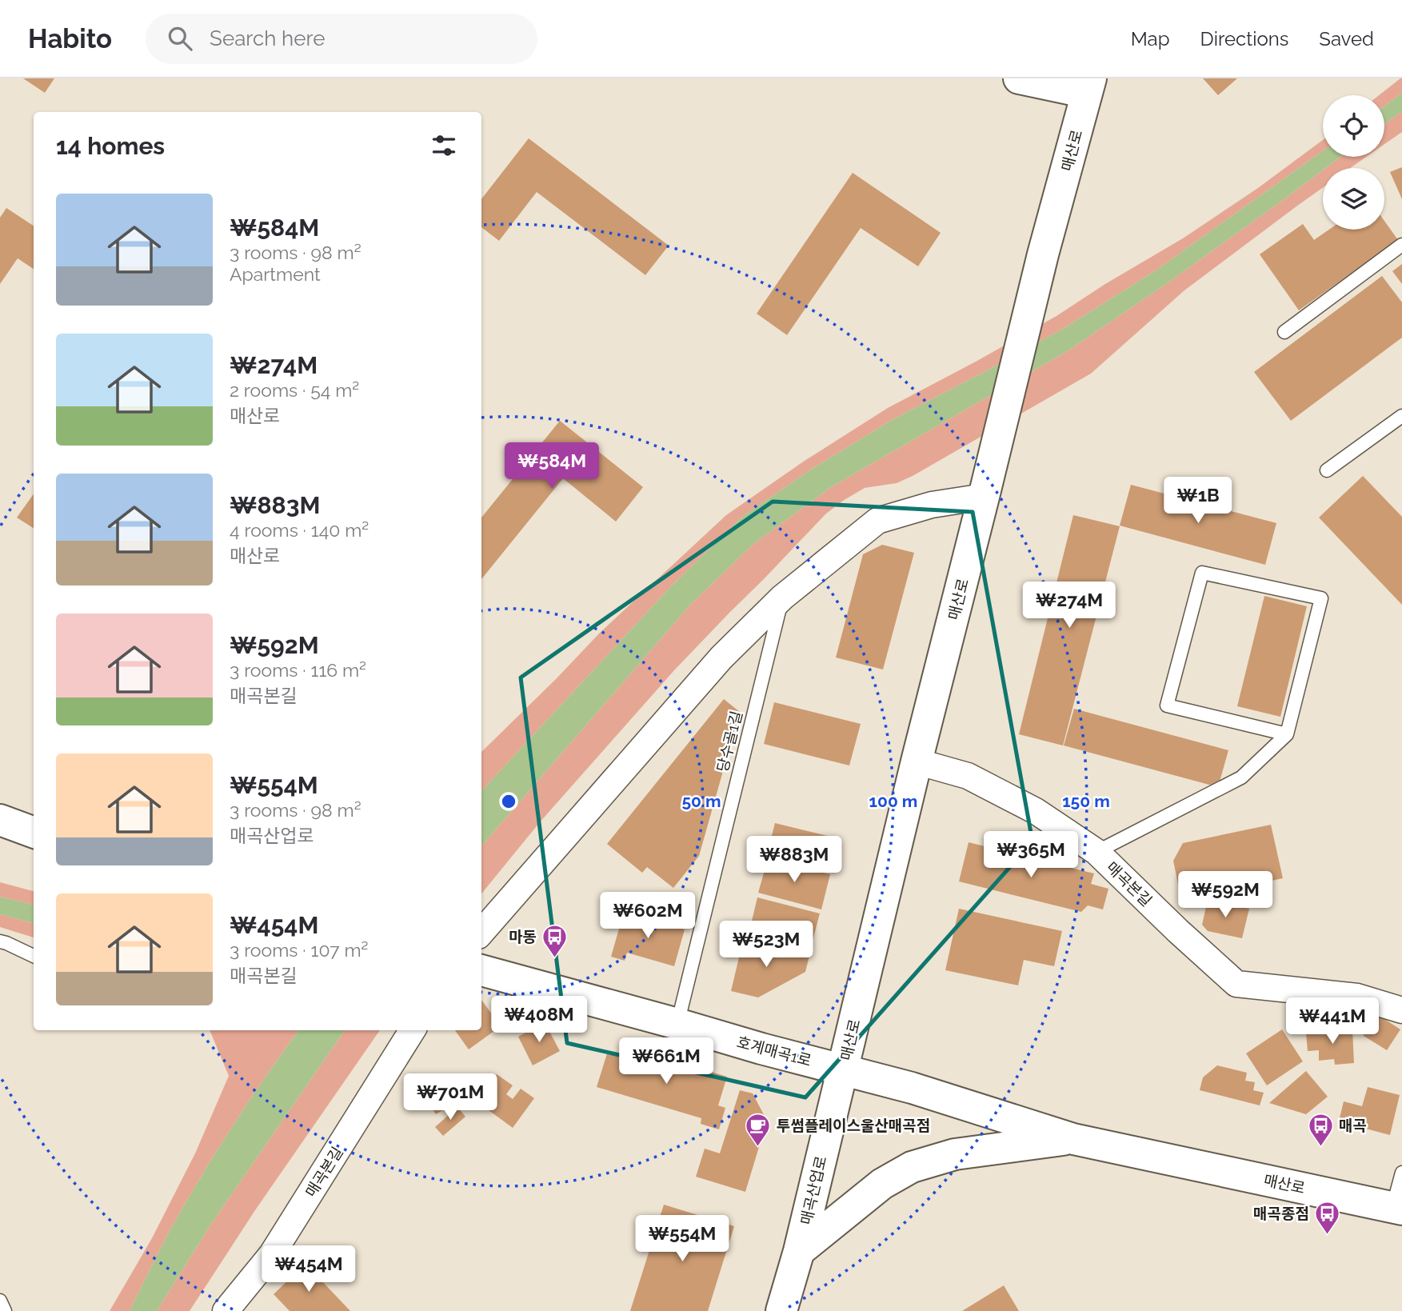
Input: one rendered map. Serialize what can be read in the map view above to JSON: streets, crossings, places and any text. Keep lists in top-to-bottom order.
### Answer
{
  "streets": {
    "street": [
      "매산로",
      "매곡본길",
      "호계매곡1로",
      "매곡산업로"
    ],
    "lane": ["당수골1길"]
  },
  "crossings": [
    ["매산로", "매곡본길"],
    ["매산로", "호계매곡1로"],
    ["매산로", "매곡산업로"],
    ["당수골1길", "호계매곡1로"],
    ["호계매곡1로", "매곡산업로"]
  ],
  "places": {
    "bus stop": ["마동", "매곡", "매곡종점"],
    "cafe": ["투썸플레이스울산매곡점"]
  },
  "page": {
    "header": "Habito",
    "search": "Search here",
    "nav": ["Map", "Directions", "Saved"],
    "heading": "14 homes",
    "list": [
      {
        "name": "₩584M",
        "note": "3 rooms · 98 m² · Apartment"
      },
      {
        "name": "₩274M",
        "note": "2 rooms · 54 m² · 매산로"
      },
      {
        "name": "₩883M",
        "note": "4 rooms · 140 m² · 매산로"
      },
      {
        "name": "₩592M",
        "note": "3 rooms · 116 m² · 매곡본길"
      },
      {
        "name": "₩554M",
        "note": "3 rooms · 98 m² · 매곡산업로"
      },
      {
        "name": "₩454M",
        "note": "3 rooms · 107 m² · 매곡본길"
      }
    ],
    "price": [
      "₩584M",
      "₩1B",
      "₩274M",
      "₩365M",
      "₩883M",
      "₩592M",
      "₩602M",
      "₩523M",
      "₩408M",
      "₩441M",
      "₩661M",
      "₩701M",
      "₩554M",
      "₩454M"
    ]
  },
  "rings": ["50 m", "100 m", "150 m"]
}
